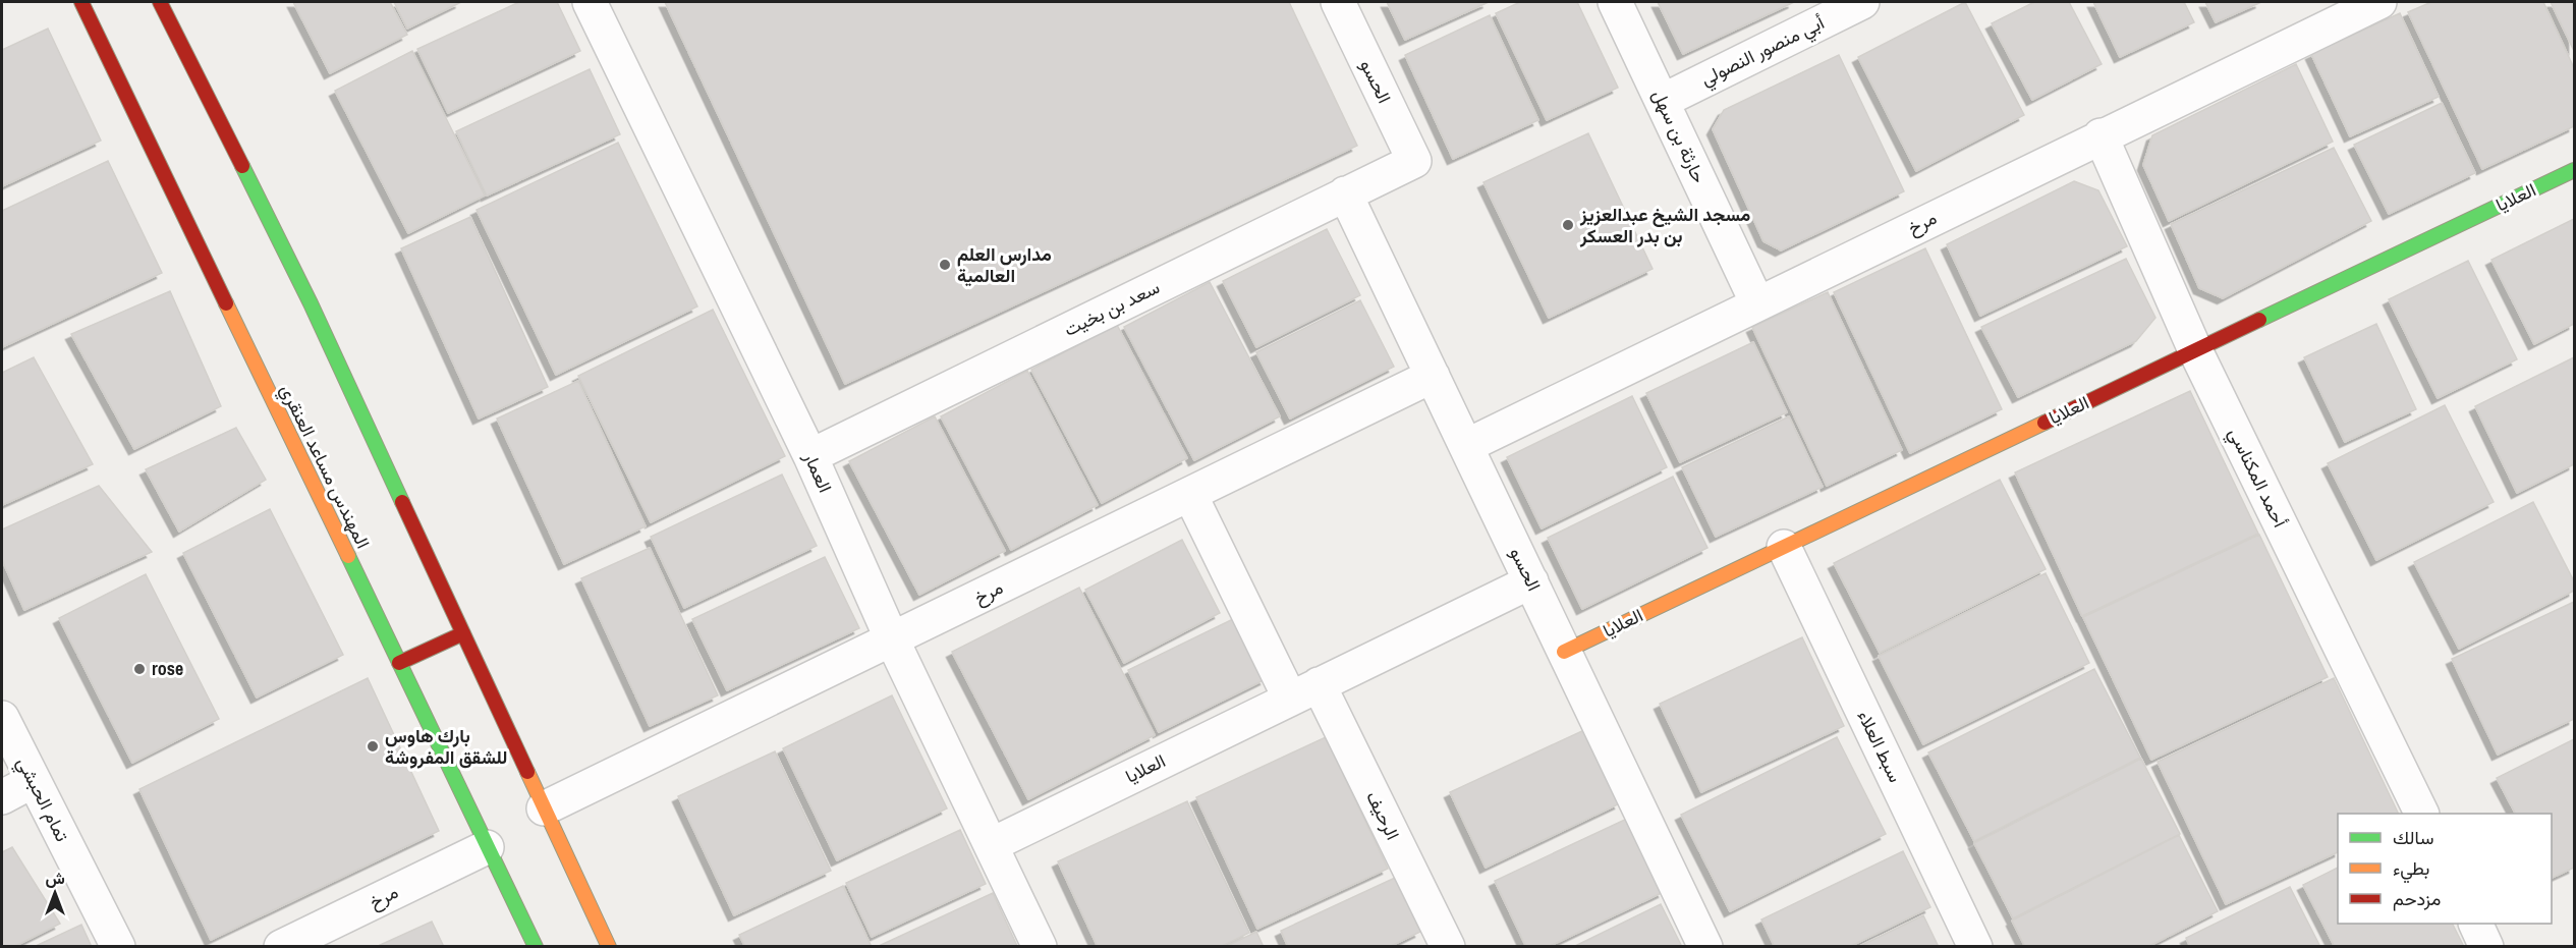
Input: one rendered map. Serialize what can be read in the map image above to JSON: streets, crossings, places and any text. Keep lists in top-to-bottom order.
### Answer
{
  "streets": {
    "street": [
      "أبي منصور النصولي",
      "الحسو",
      "حارثة بن سهل",
      "العلايا",
      "مرخ",
      "سعد بن بخيت",
      "المهندس مساعد العنقري",
      "العمار",
      "أحمد المكناسي",
      "سبط العلاء",
      "تمام الحبشي",
      "الرحيف"
    ]
  },
  "crossings": [
    ["أبي منصور النصولي", "حارثة بن سهل"],
    ["الحسو", "العلايا"],
    ["الحسو", "مرخ"],
    ["الحسو", "سعد بن بخيت"],
    ["حارثة بن سهل", "مرخ"],
    ["العلايا", "العمار"],
    ["العلايا", "أحمد المكناسي"],
    ["العلايا", "سبط العلاء"],
    ["العلايا", "الرحيف"],
    ["مرخ", "المهندس مساعد العنقري"],
    ["مرخ", "العمار"],
    ["مرخ", "أحمد المكناسي"],
    ["مرخ", "الرحيف"],
    ["سعد بن بخيت", "العمار"]
  ],
  "places": [
    "مسجد الشيخ عبدالعزيز بن بدر العسكر",
    "مدارس العلم العالمية",
    "rose",
    "بارك هاوس للشقق المفروشة"
  ],
  "legend": ["سالك", "بطيء", "مزدحم"],
  "north": "top"
}
